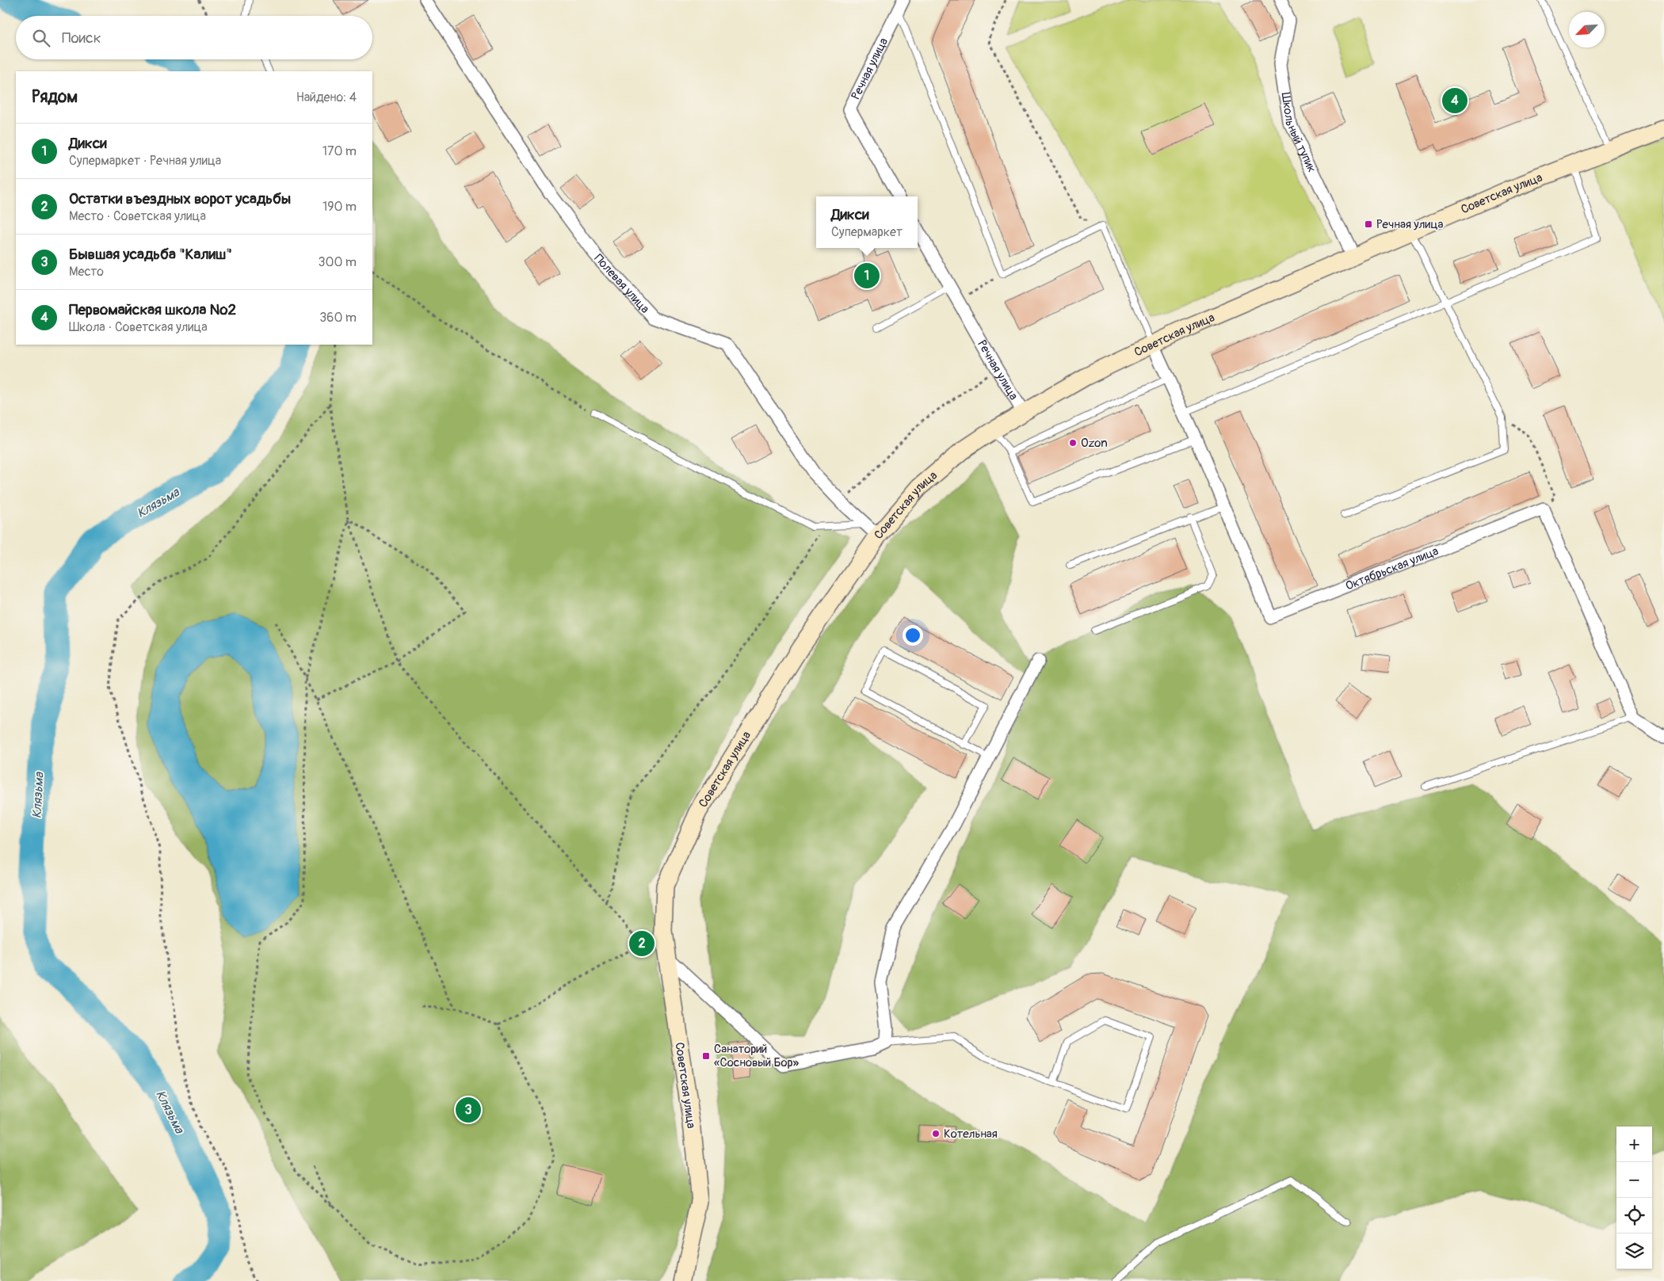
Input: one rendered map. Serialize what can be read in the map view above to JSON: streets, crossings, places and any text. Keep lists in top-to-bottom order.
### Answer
{
  "streets": {
    "main road": ["Советская улица"],
    "street": [
      "Речная улица",
      "Школьный тупик",
      "Полевая улица",
      "Октябрьская улица"
    ]
  },
  "crossings": [
    ["Речная улица", "Советская улица"],
    ["Школьный тупик", "Советская улица"],
    ["Советская улица", "Полевая улица"],
    ["Советская улица", "Октябрьская улица"]
  ],
  "water": ["Клязьма"],
  "places": {
    "transit": ["Речная улица", "Санаторий «Сосновый Бор»"],
    "other": ["Ozon", "Котельная"]
  },
  "north": "bottom left",
  "page": {
    "search": "Поиск",
    "heading": ["Рядом", "Найдено: 4"],
    "pins": [
      "4",
      "1",
      "2",
      "3"
    ],
    "list": [
      {
        "mark": "1",
        "name": "Дикси",
        "note": "Супермаркет · Речная улица",
        "value": "170 m"
      },
      {
        "mark": "2",
        "name": "Остатки въездных ворот усадьбы",
        "note": "Место · Советская улица",
        "value": "190 m"
      },
      {
        "mark": "3",
        "name": "Бывшая усадьба \"Калиш\"",
        "note": "Место",
        "value": "300 m"
      },
      {
        "mark": "4",
        "name": "Первомайская школа №2",
        "note": "Школа · Советская улица",
        "value": "360 m"
      }
    ],
    "popup": ["Дикси", "Супермаркет"],
    "map_buttons": ["+", "−"]
  }
}
